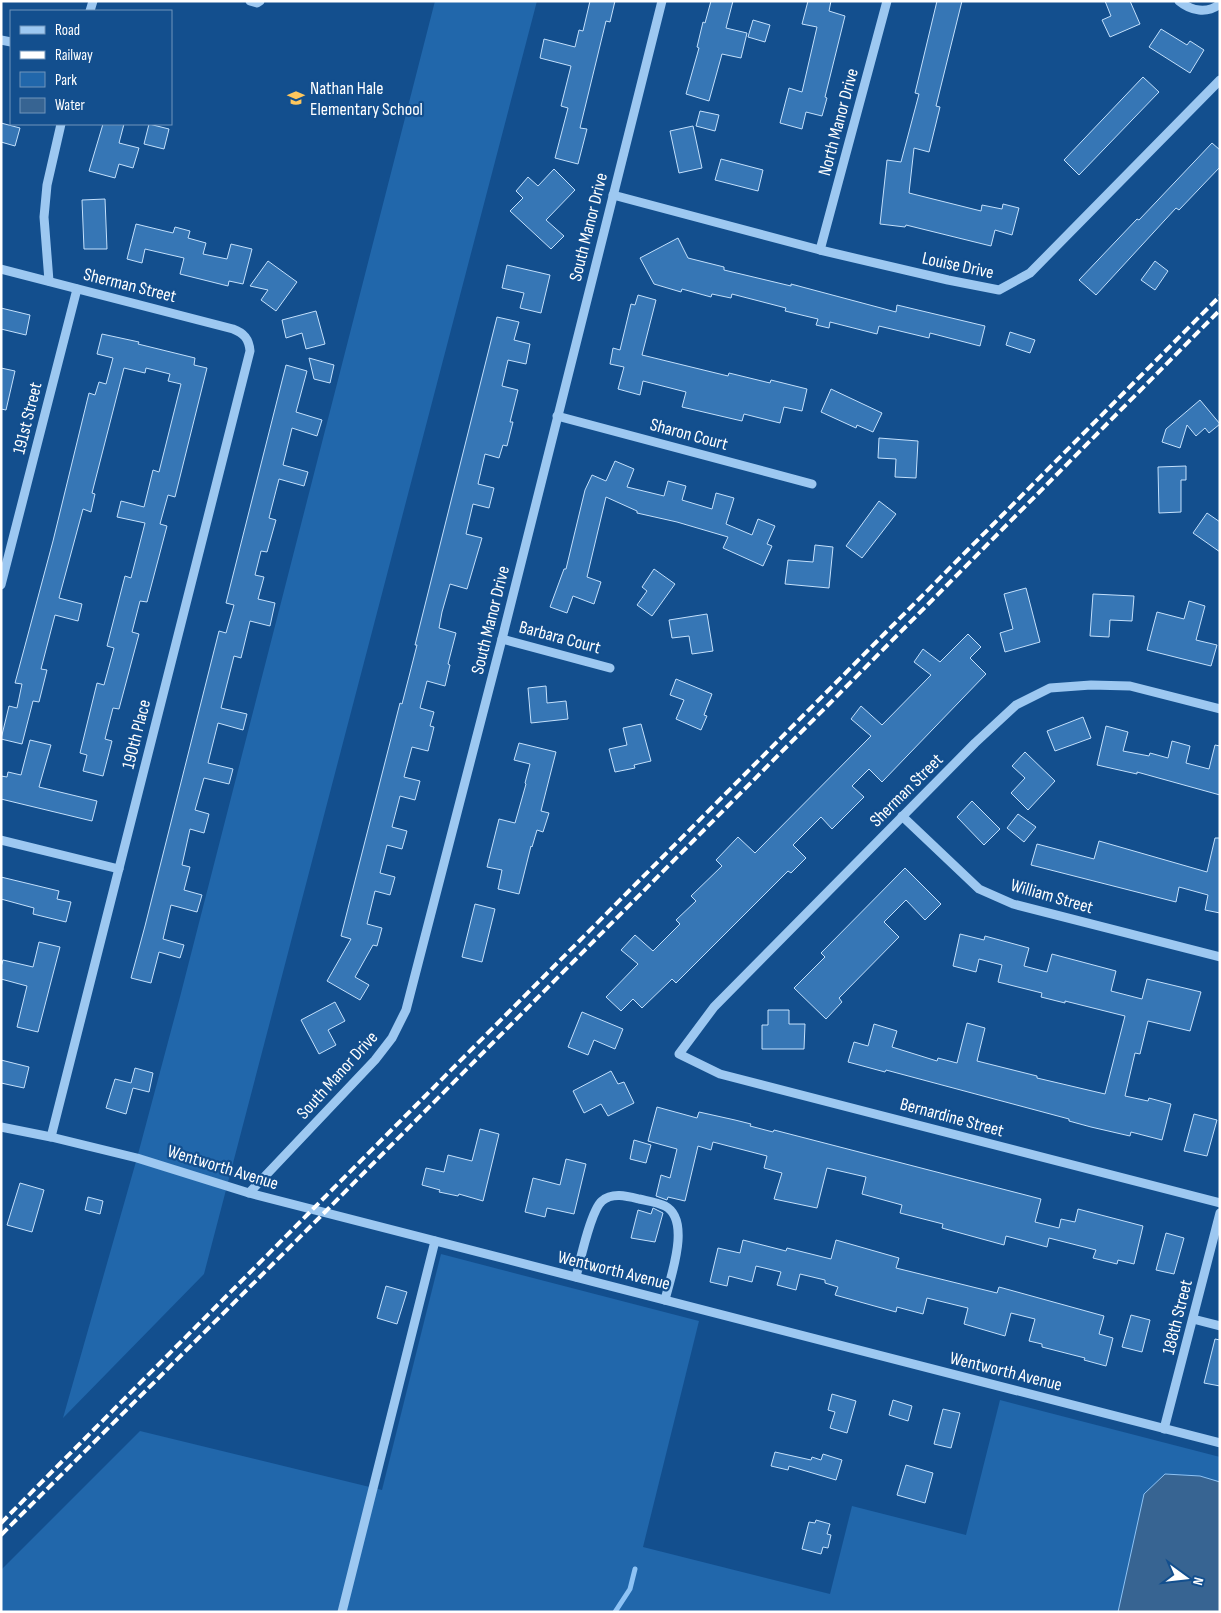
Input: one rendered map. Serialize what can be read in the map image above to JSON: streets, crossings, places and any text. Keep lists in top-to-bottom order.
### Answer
{
  "streets": {
    "street": [
      "North Manor Drive",
      "South Manor Drive",
      "Louise Drive",
      "Sherman Street",
      "191st Street",
      "Sharon Court",
      "Barbara Court",
      "190th Place",
      "William Street",
      "Bernardine Street",
      "Wentworth Avenue",
      "188th Street"
    ]
  },
  "crossings": [
    ["North Manor Drive", "Louise Drive"],
    ["South Manor Drive", "Louise Drive"],
    ["South Manor Drive", "Sharon Court"],
    ["South Manor Drive", "Barbara Court"],
    ["South Manor Drive", "Wentworth Avenue"],
    ["Sherman Street", "191st Street"],
    ["Sherman Street", "190th Place"],
    ["Sherman Street", "William Street"],
    ["Sherman Street", "Bernardine Street"],
    ["190th Place", "Wentworth Avenue"],
    ["Wentworth Avenue", "188th Street"]
  ],
  "places": {
    "school or university": ["Nathan Hale Elementary School"]
  },
  "legend": [
    "Road",
    "Railway",
    "Park",
    "Water"
  ],
  "north": "right"
}
